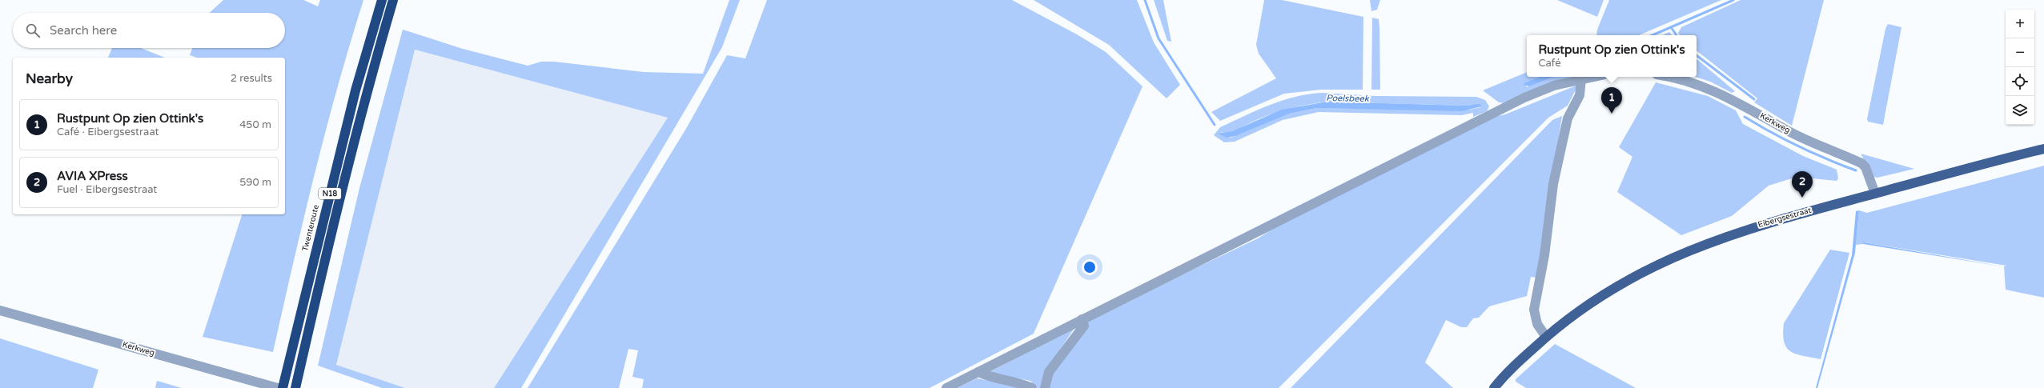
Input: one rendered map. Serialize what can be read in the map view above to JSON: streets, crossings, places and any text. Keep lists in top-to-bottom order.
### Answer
{
  "streets": {
    "highway": ["N18", "Twenteroute"],
    "main road": ["Eibergsestraat"],
    "street": ["Kerkweg"]
  },
  "crossings": [
    ["Kerkweg", "Eibergsestraat"]
  ],
  "water": ["Poelsbeek"],
  "page": {
    "map_buttons": ["+", "−"],
    "search": "Search here",
    "popup": ["Rustpunt Op zien Ottink's", "Café"],
    "heading": ["Nearby", "2 results"],
    "pins": ["1", "2"],
    "list": [
      {
        "mark": "1",
        "name": "Rustpunt Op zien Ottink's",
        "note": "Café · Eibergsestraat",
        "value": "450 m"
      },
      {
        "mark": "2",
        "name": "AVIA XPress",
        "note": "Fuel · Eibergsestraat",
        "value": "590 m"
      }
    ]
  }
}
